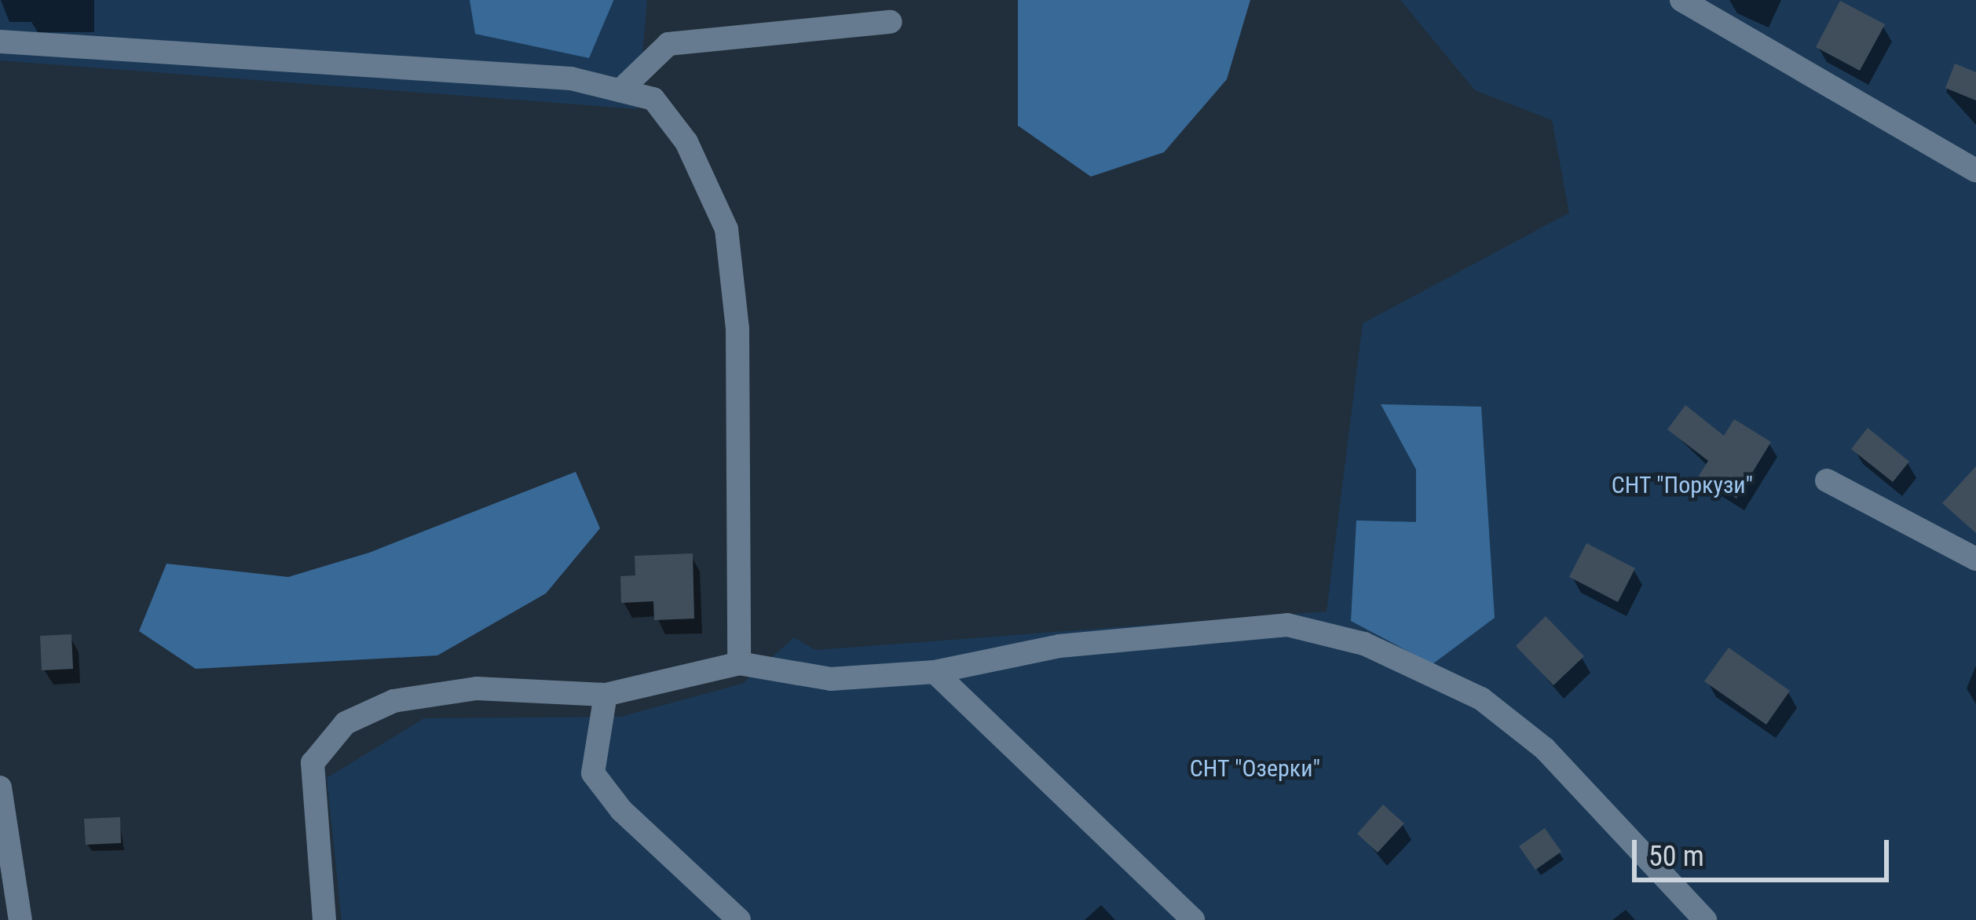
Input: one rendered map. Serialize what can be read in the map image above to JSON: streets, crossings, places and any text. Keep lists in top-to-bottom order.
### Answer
{
  "parks": ["СНТ \"Поркузи\"", "СНТ \"Озерки\""],
  "scale_bar": "50 m"
}
